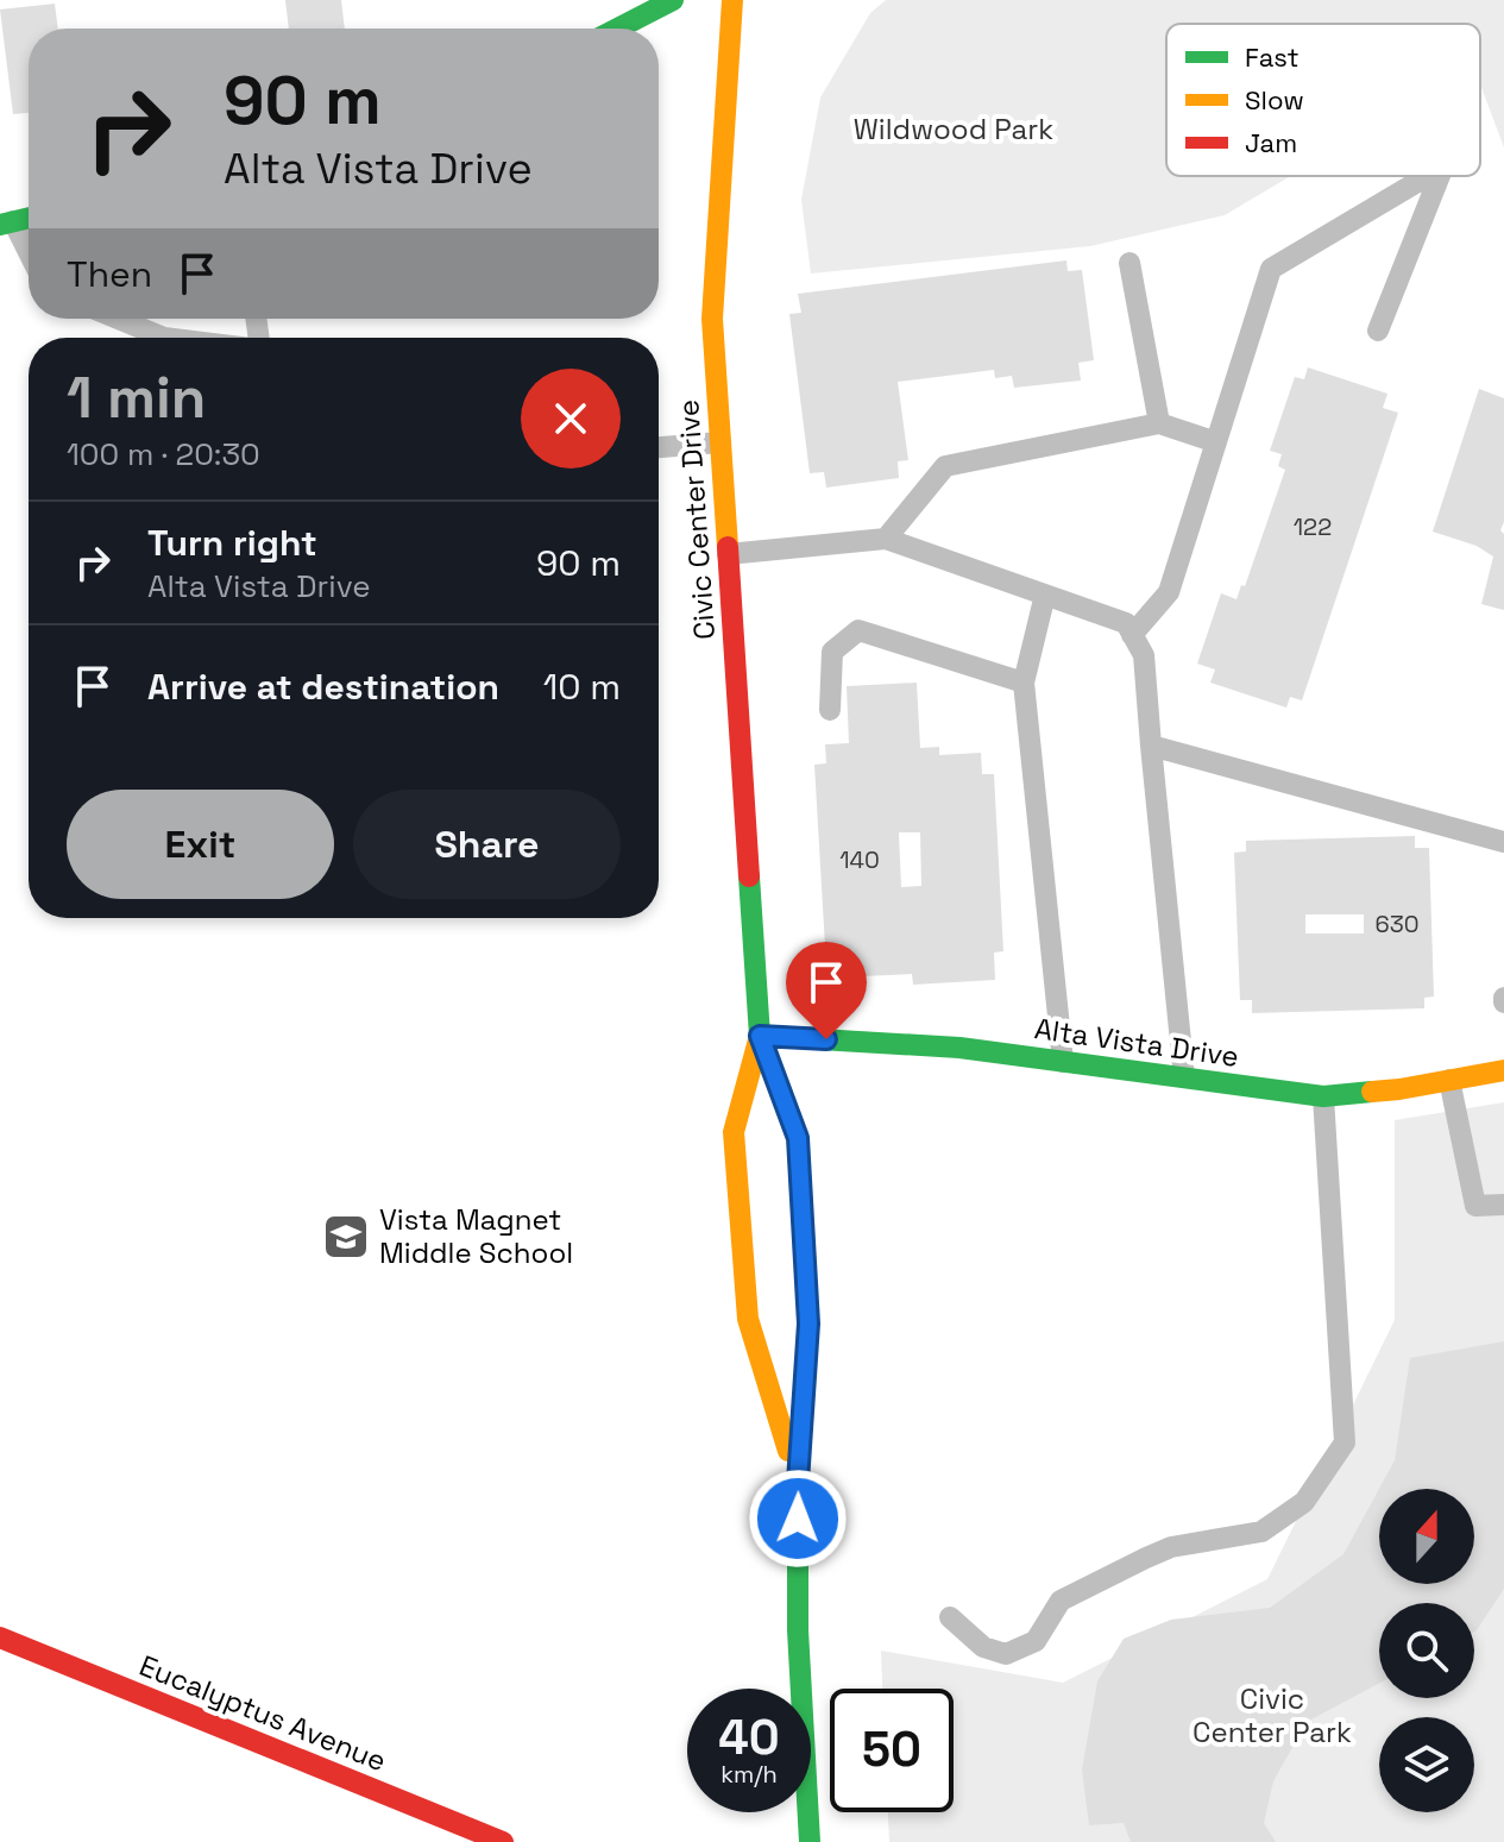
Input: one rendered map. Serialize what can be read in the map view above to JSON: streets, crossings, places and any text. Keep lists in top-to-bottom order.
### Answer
{
  "streets": {
    "main road": ["Civic Center Drive", "Alta Vista Drive", "Eucalyptus Avenue"]
  },
  "crossings": [
    ["Civic Center Drive", "Alta Vista Drive"]
  ],
  "parks": ["Wildwood Park", "Civic Center Park"],
  "places": {
    "school or university": ["Vista Magnet Middle School"]
  },
  "house_numbers": ["122", "140", "630"],
  "legend": ["Fast", "Slow", "Jam"],
  "north": "top",
  "page": {
    "turn": ["90 m", "Alta Vista Drive"],
    "then": "Then",
    "heading": ["1 min", "100 m · 20:30"],
    "list": [
      {
        "name": "Turn right",
        "note": "Alta Vista Drive",
        "value": "90 m"
      },
      {
        "name": "Arrive at destination",
        "value": "10 m"
      }
    ],
    "buttons": ["Exit", "Share"],
    "speed": "40 km/h",
    "limit": "50"
  }
}
